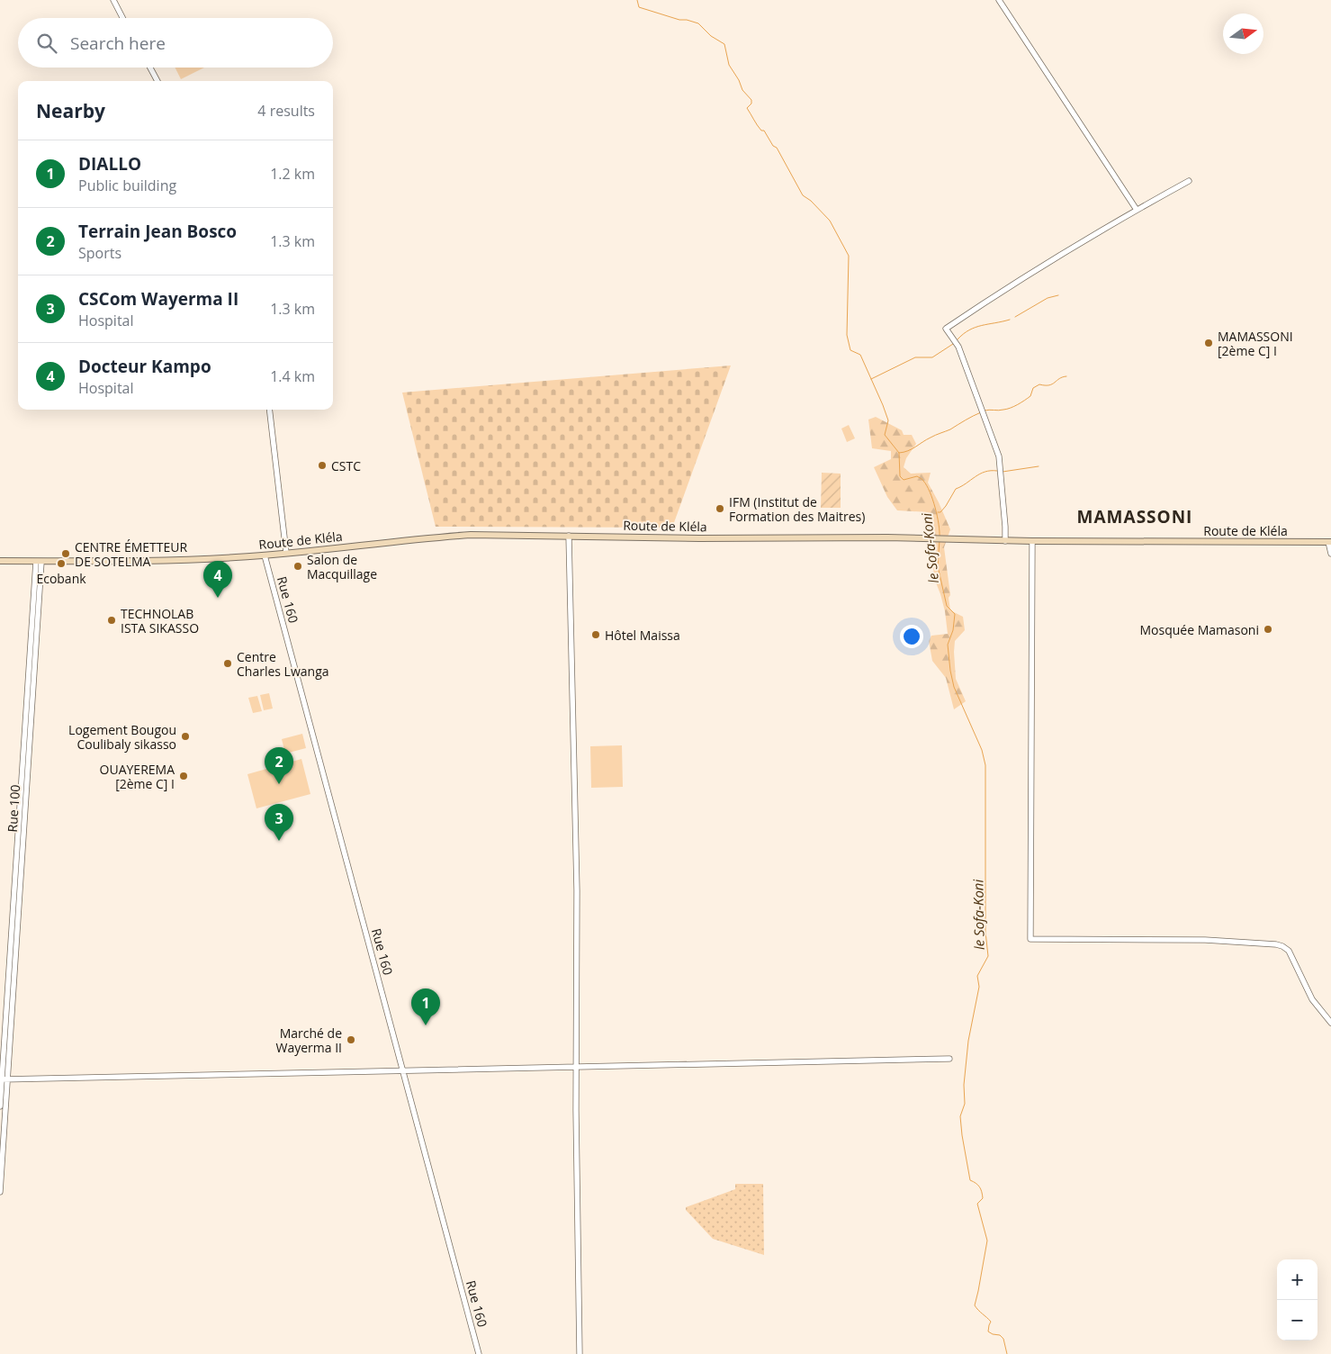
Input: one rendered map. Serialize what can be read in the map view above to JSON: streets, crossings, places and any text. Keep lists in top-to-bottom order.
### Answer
{
  "streets": {
    "main road": ["Route de Kléla"],
    "street": ["Rue 160"]
  },
  "crossings": [
    ["Route de Kléla", "Rue 160"]
  ],
  "districts": ["MAMASSONI"],
  "water": ["le Sofa-Koni"],
  "places": [
    "MAMASSONI [2ème C] I",
    "CSTC",
    "IFM (Institut de Formation des Maitres)",
    "CENTRE ÉMETTEUR DE SOTELMA",
    "Ecobank",
    "Salon de Macquillage",
    "TECHNOLAB ISTA SIKASSO",
    "Mosquée Mamasoni",
    "Hôtel Maissa",
    "Centre Charles Lwanga",
    "Logement Bougou Coulibaly sikasso",
    "OUAYEREMA [2ème C] I",
    "Marché de Wayerma II"
  ],
  "north": "right",
  "page": {
    "search": "Search here",
    "heading": ["Nearby", "4 results"],
    "list": [
      {
        "mark": "1",
        "name": "DIALLO",
        "note": "Public building",
        "value": "1.2 km"
      },
      {
        "mark": "2",
        "name": "Terrain Jean Bosco",
        "note": "Sports",
        "value": "1.3 km"
      },
      {
        "mark": "3",
        "name": "CSCom Wayerma II",
        "note": "Hospital",
        "value": "1.3 km"
      },
      {
        "mark": "4",
        "name": "Docteur Kampo",
        "note": "Hospital",
        "value": "1.4 km"
      }
    ],
    "pins": [
      "4",
      "2",
      "3",
      "1"
    ],
    "map_buttons": ["+", "−"]
  }
}
